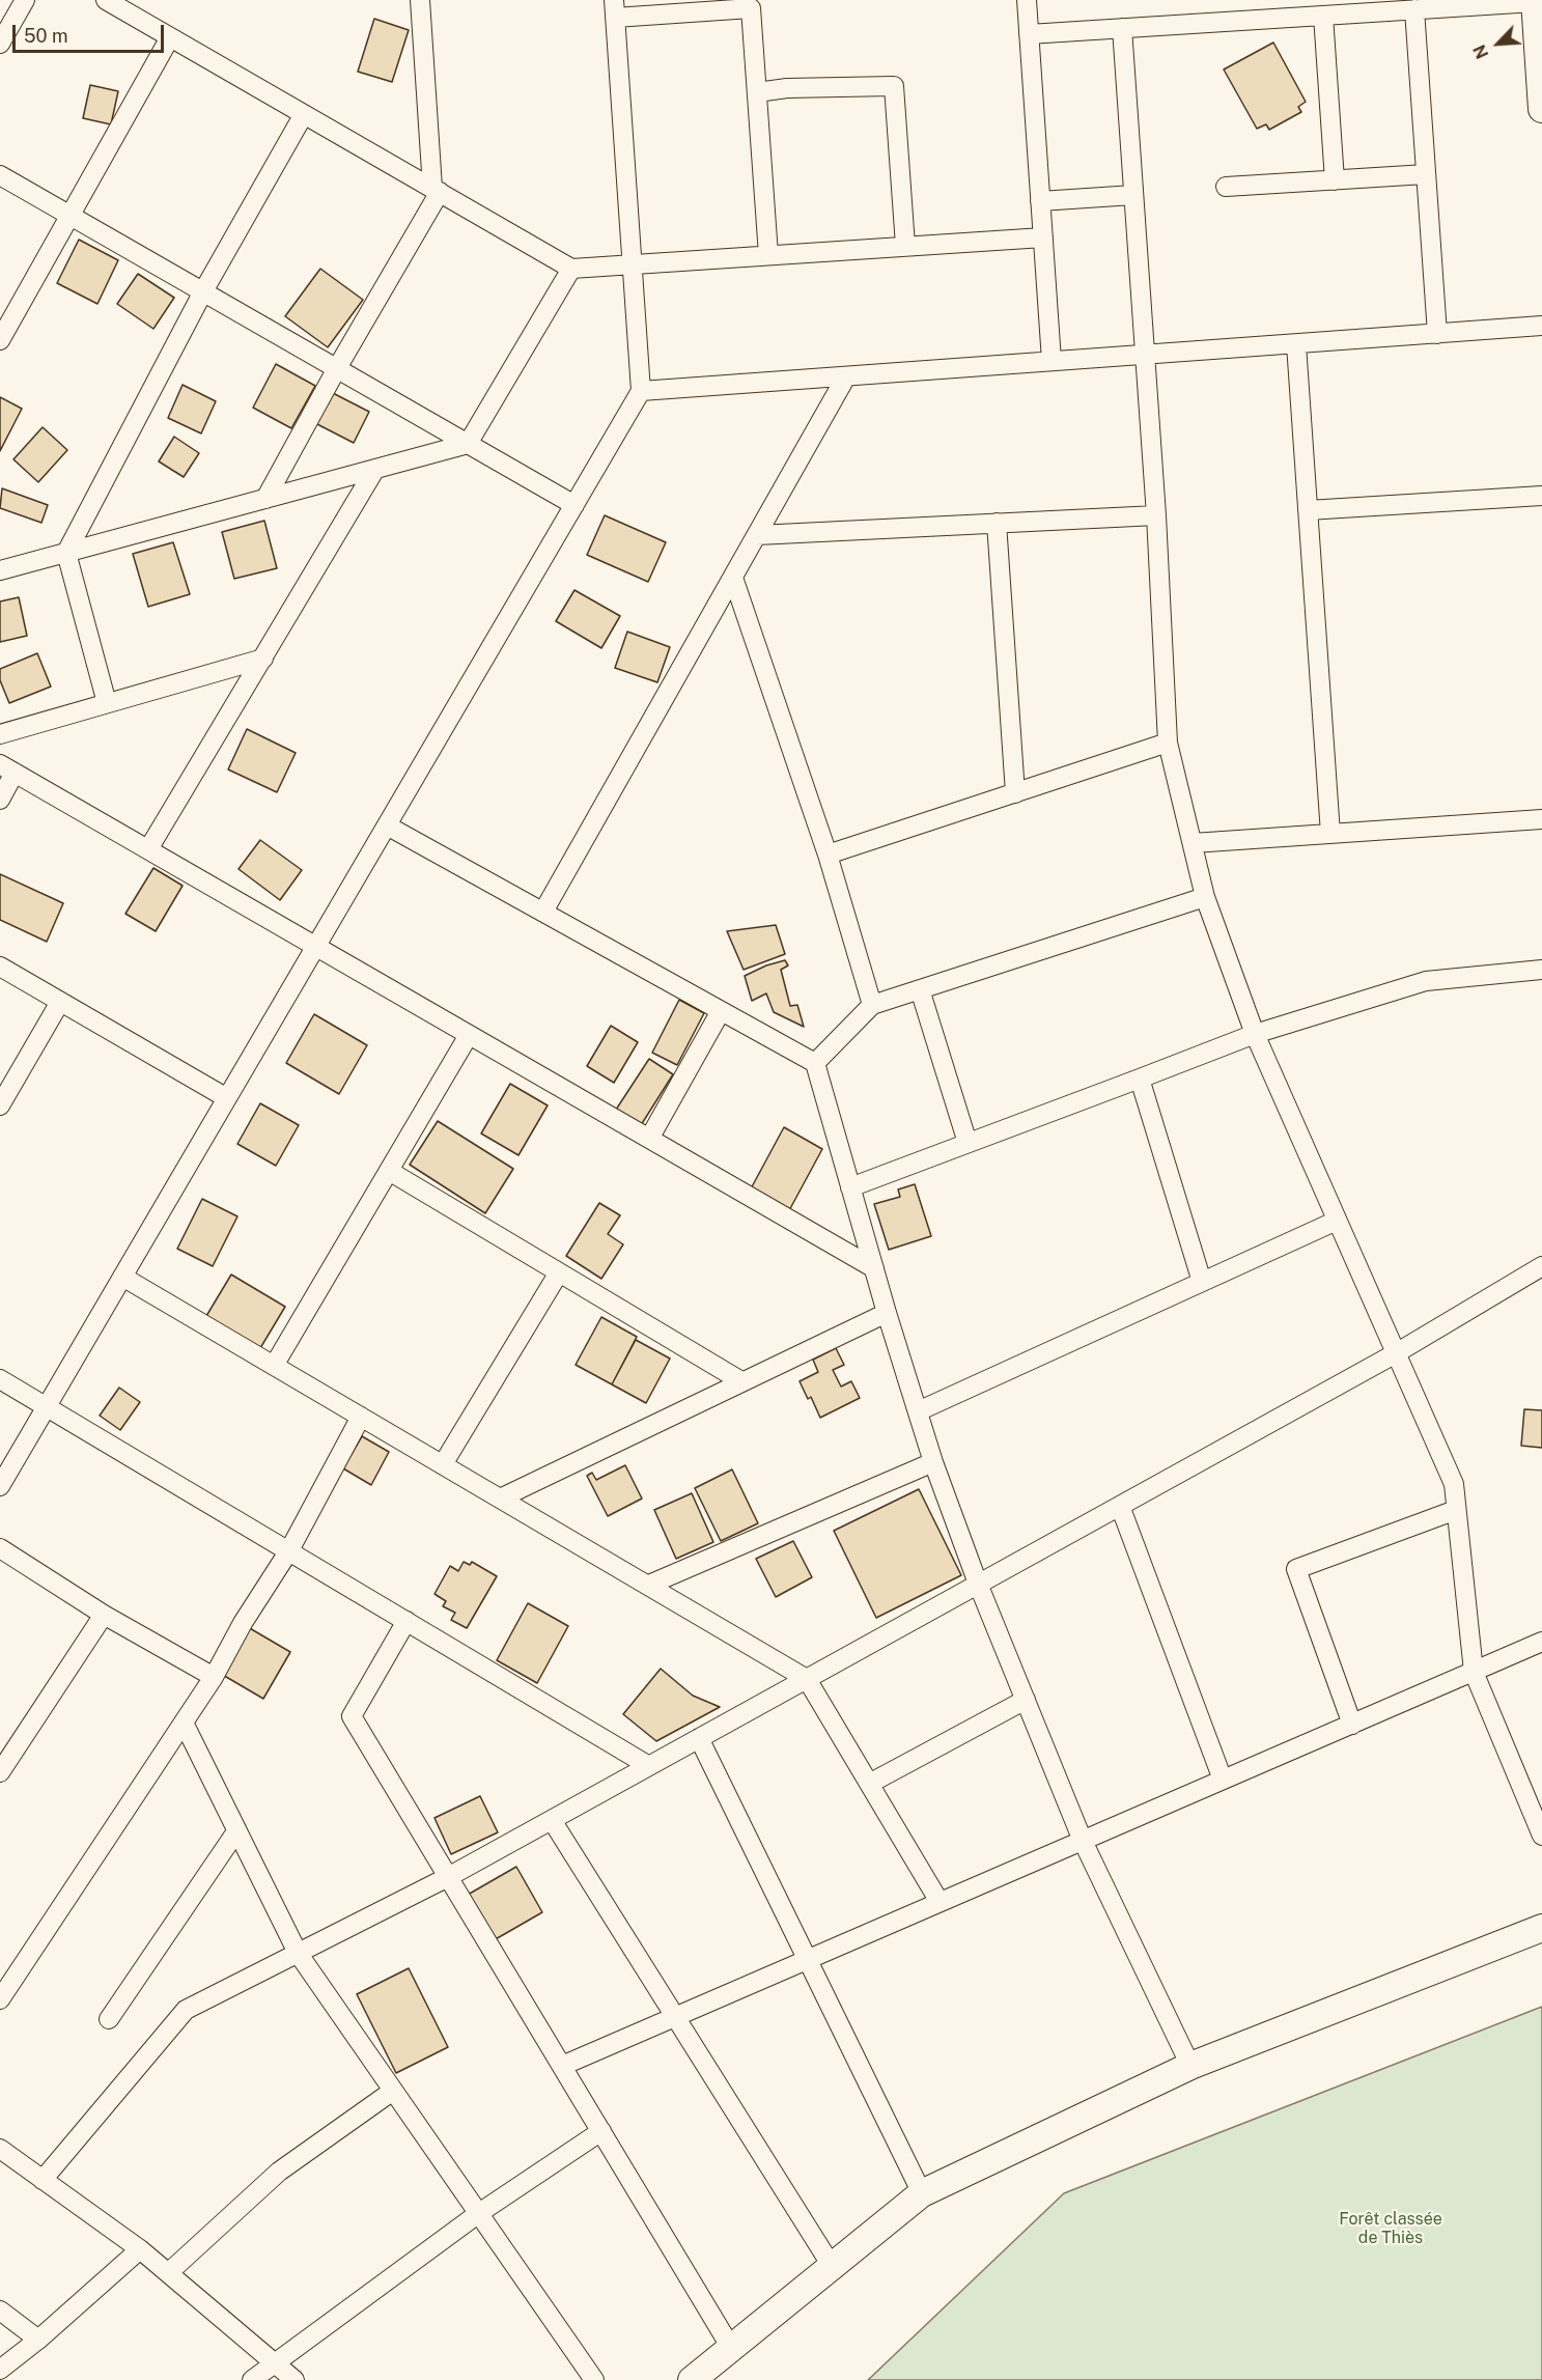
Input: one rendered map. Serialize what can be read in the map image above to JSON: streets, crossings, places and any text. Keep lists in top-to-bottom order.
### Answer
{
  "parks": ["Forêt classée de Thiès"],
  "scale_bar": "50 m",
  "north": "bottom left"
}
